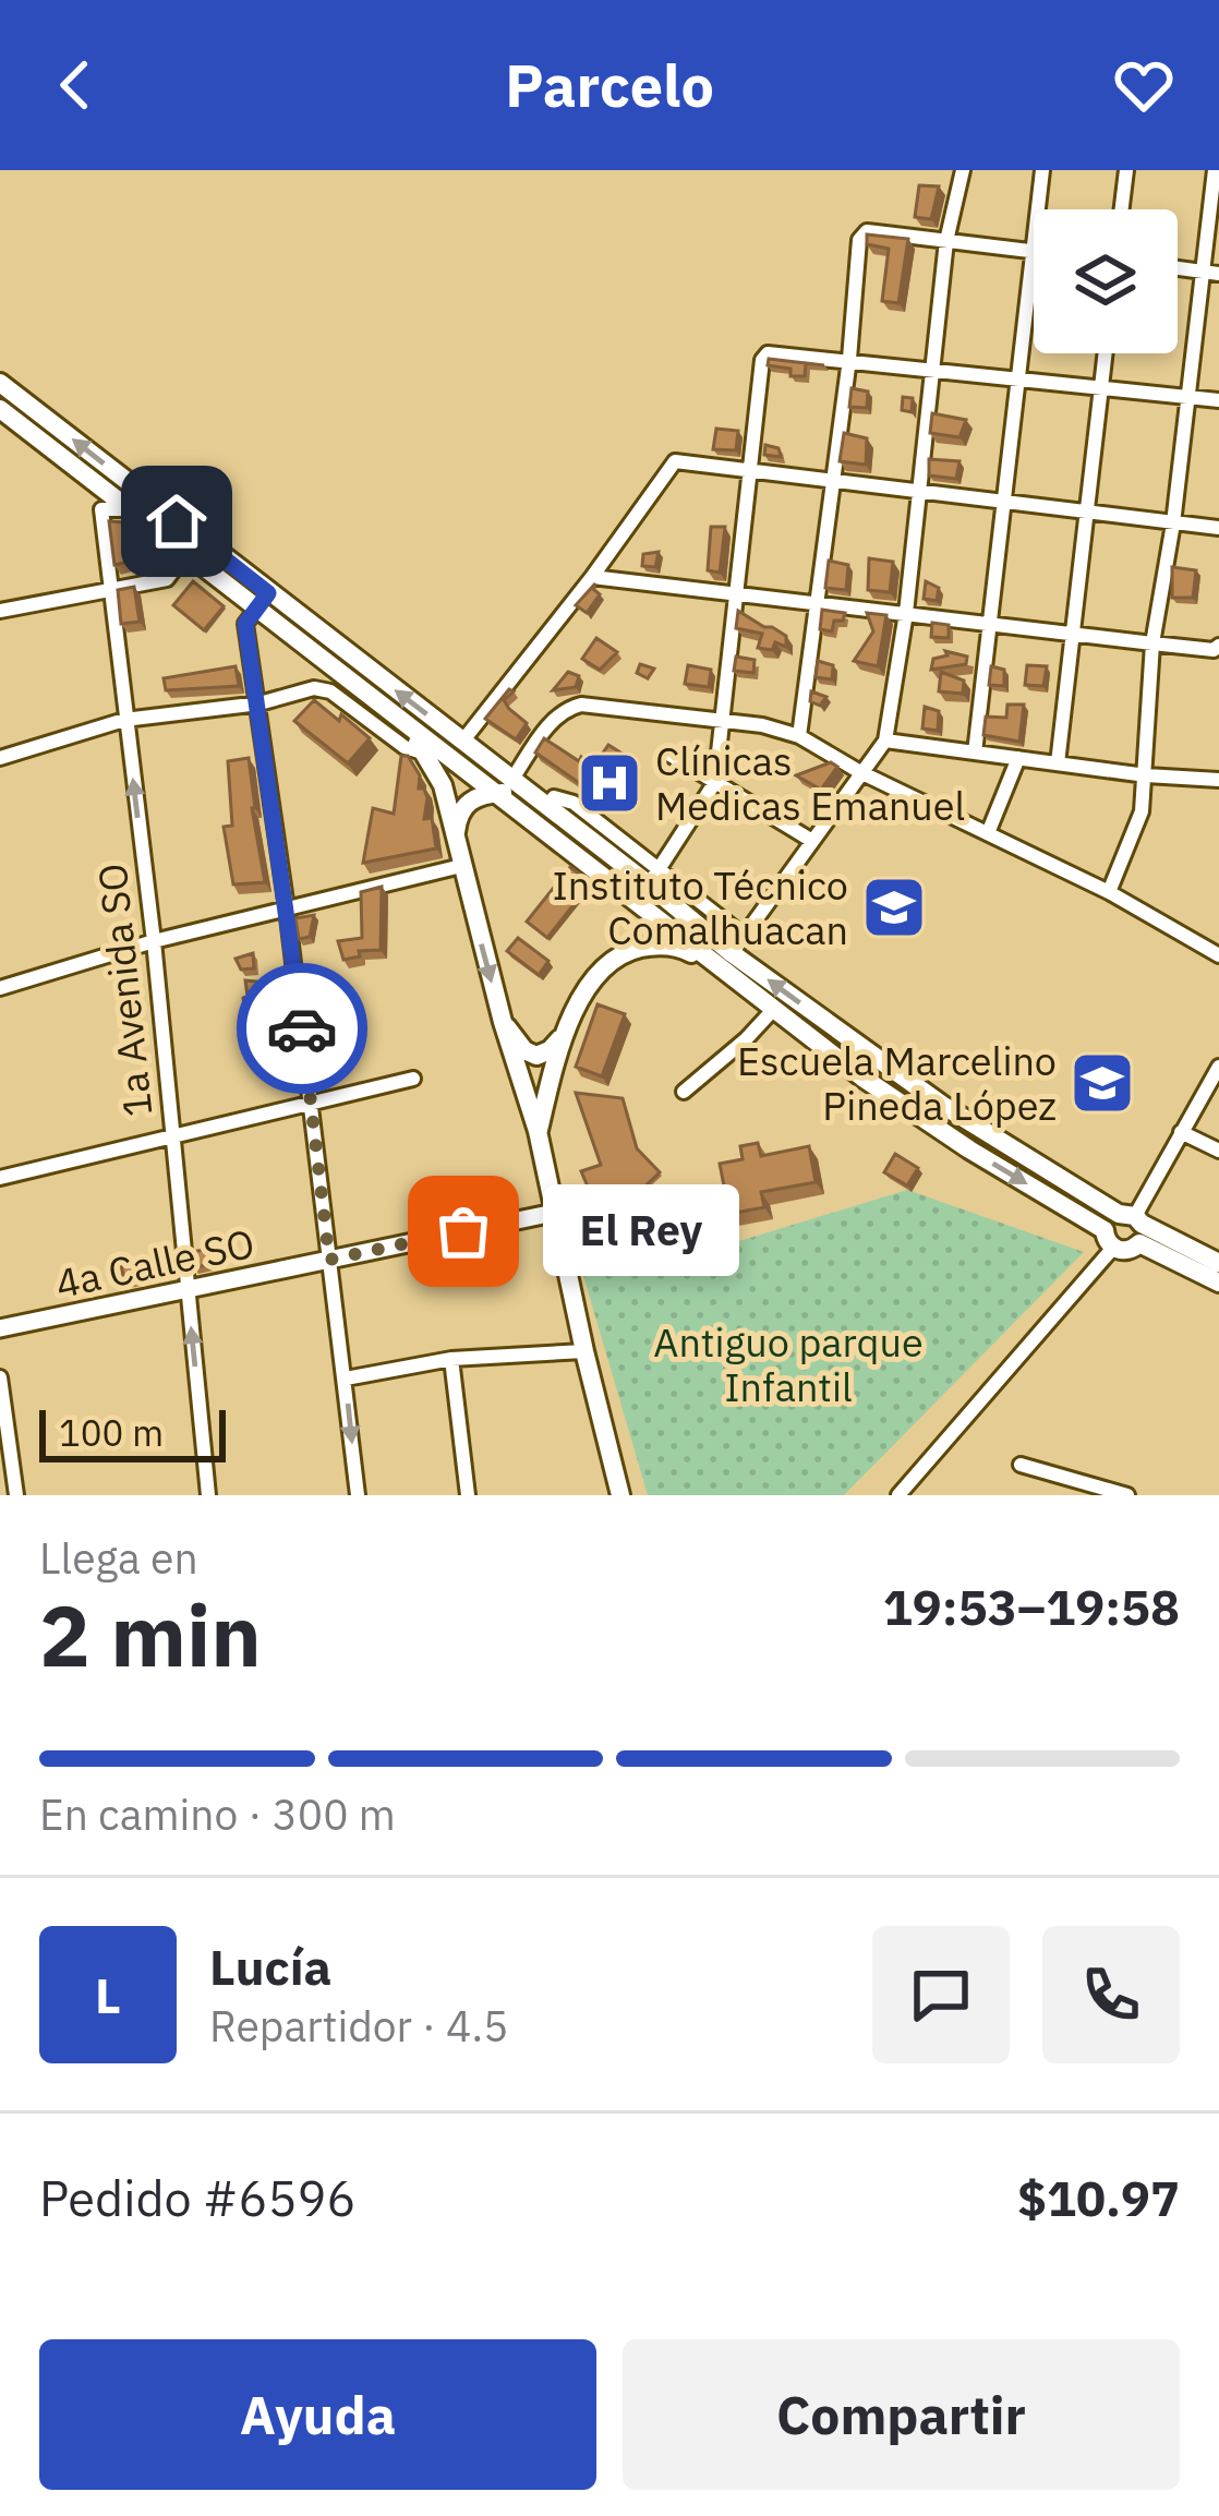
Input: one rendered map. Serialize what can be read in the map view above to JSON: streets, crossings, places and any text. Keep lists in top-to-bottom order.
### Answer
{
  "streets": {
    "street": ["1a Avenida SO", "4a Calle SO"]
  },
  "crossings": [
    ["1a Avenida SO", "4a Calle SO"]
  ],
  "one_way": ["1a Avenida SO"],
  "parks": ["Antiguo parque Infantil"],
  "places": {
    "hospital": ["Clínicas Medicas Emanuel"],
    "school or university": ["Instituto Técnico Comalhuacan", "Escuela Marcelino Pineda López"],
    "other": ["El Rey"]
  },
  "scale_bar": "100 m",
  "page": {
    "header": "Parcelo",
    "bubble": "El Rey",
    "scale": "100 m",
    "heading": ["2 min", "Llega en", "19:53–19:58"],
    "panel": [
      "Lucía",
      "Repartidor · 4.5",
      "Pedido #6596",
      "$10.97"
    ],
    "bar": "En camino · 300 m",
    "round": "L",
    "buttons": ["Ayuda", "Compartir"]
  }
}
